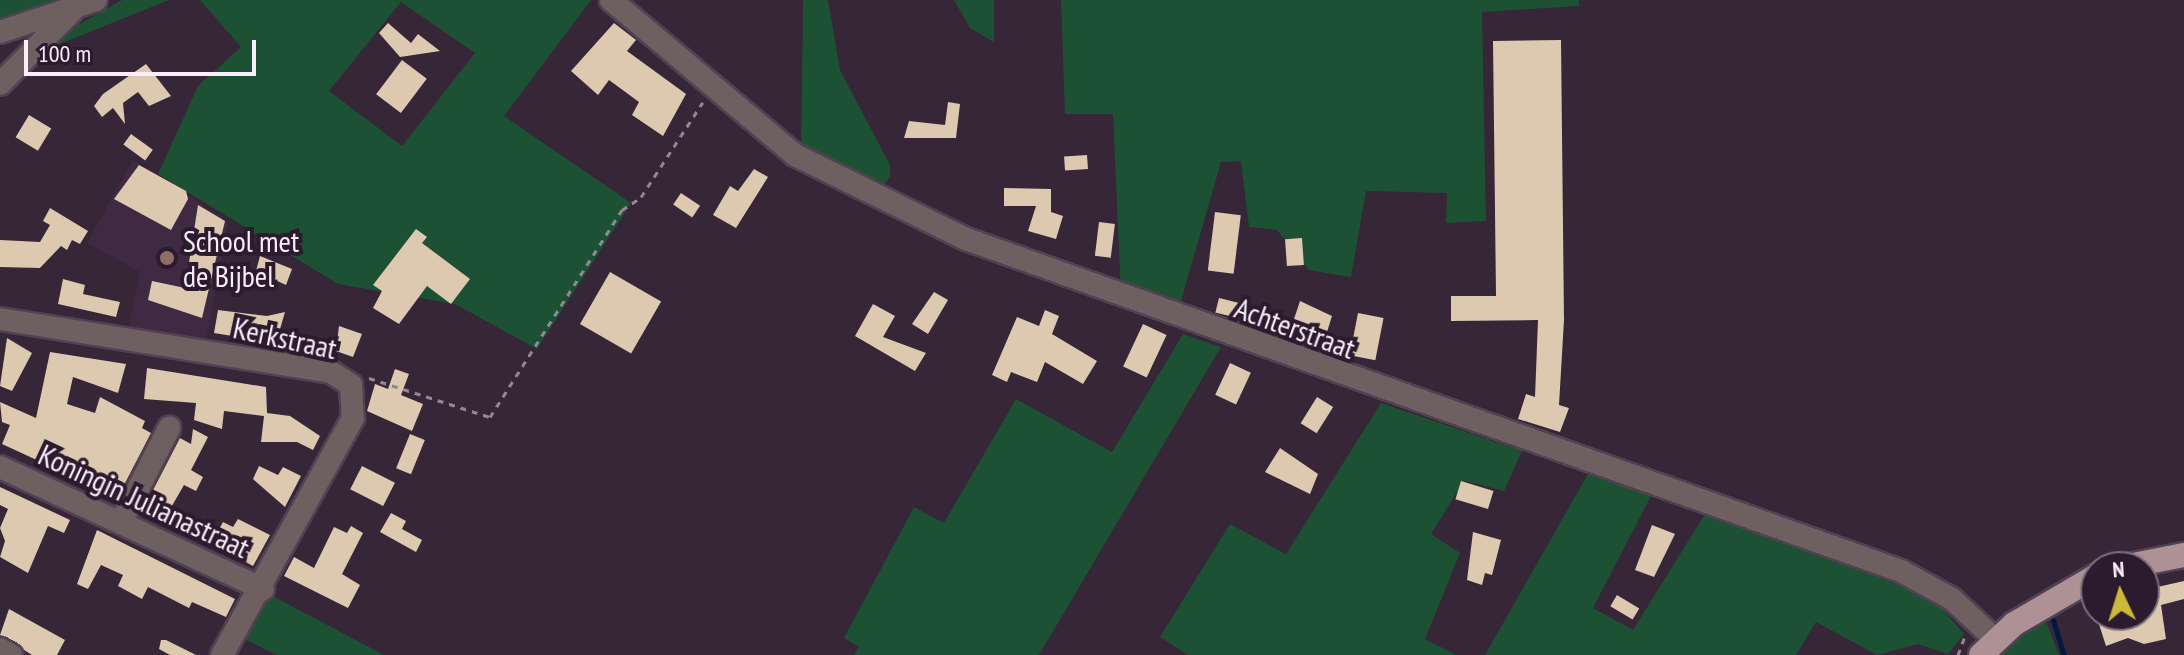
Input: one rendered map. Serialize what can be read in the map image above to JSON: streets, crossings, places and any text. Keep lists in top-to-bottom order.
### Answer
{
  "streets": {
    "street": ["Achterstraat", "Kerkstraat", "Koningin Julianastraat"]
  },
  "crossings": [
    ["Kerkstraat", "Koningin Julianastraat"]
  ],
  "places": ["School met de Bijbel"],
  "scale_bar": "100 m",
  "north": "top"
}
